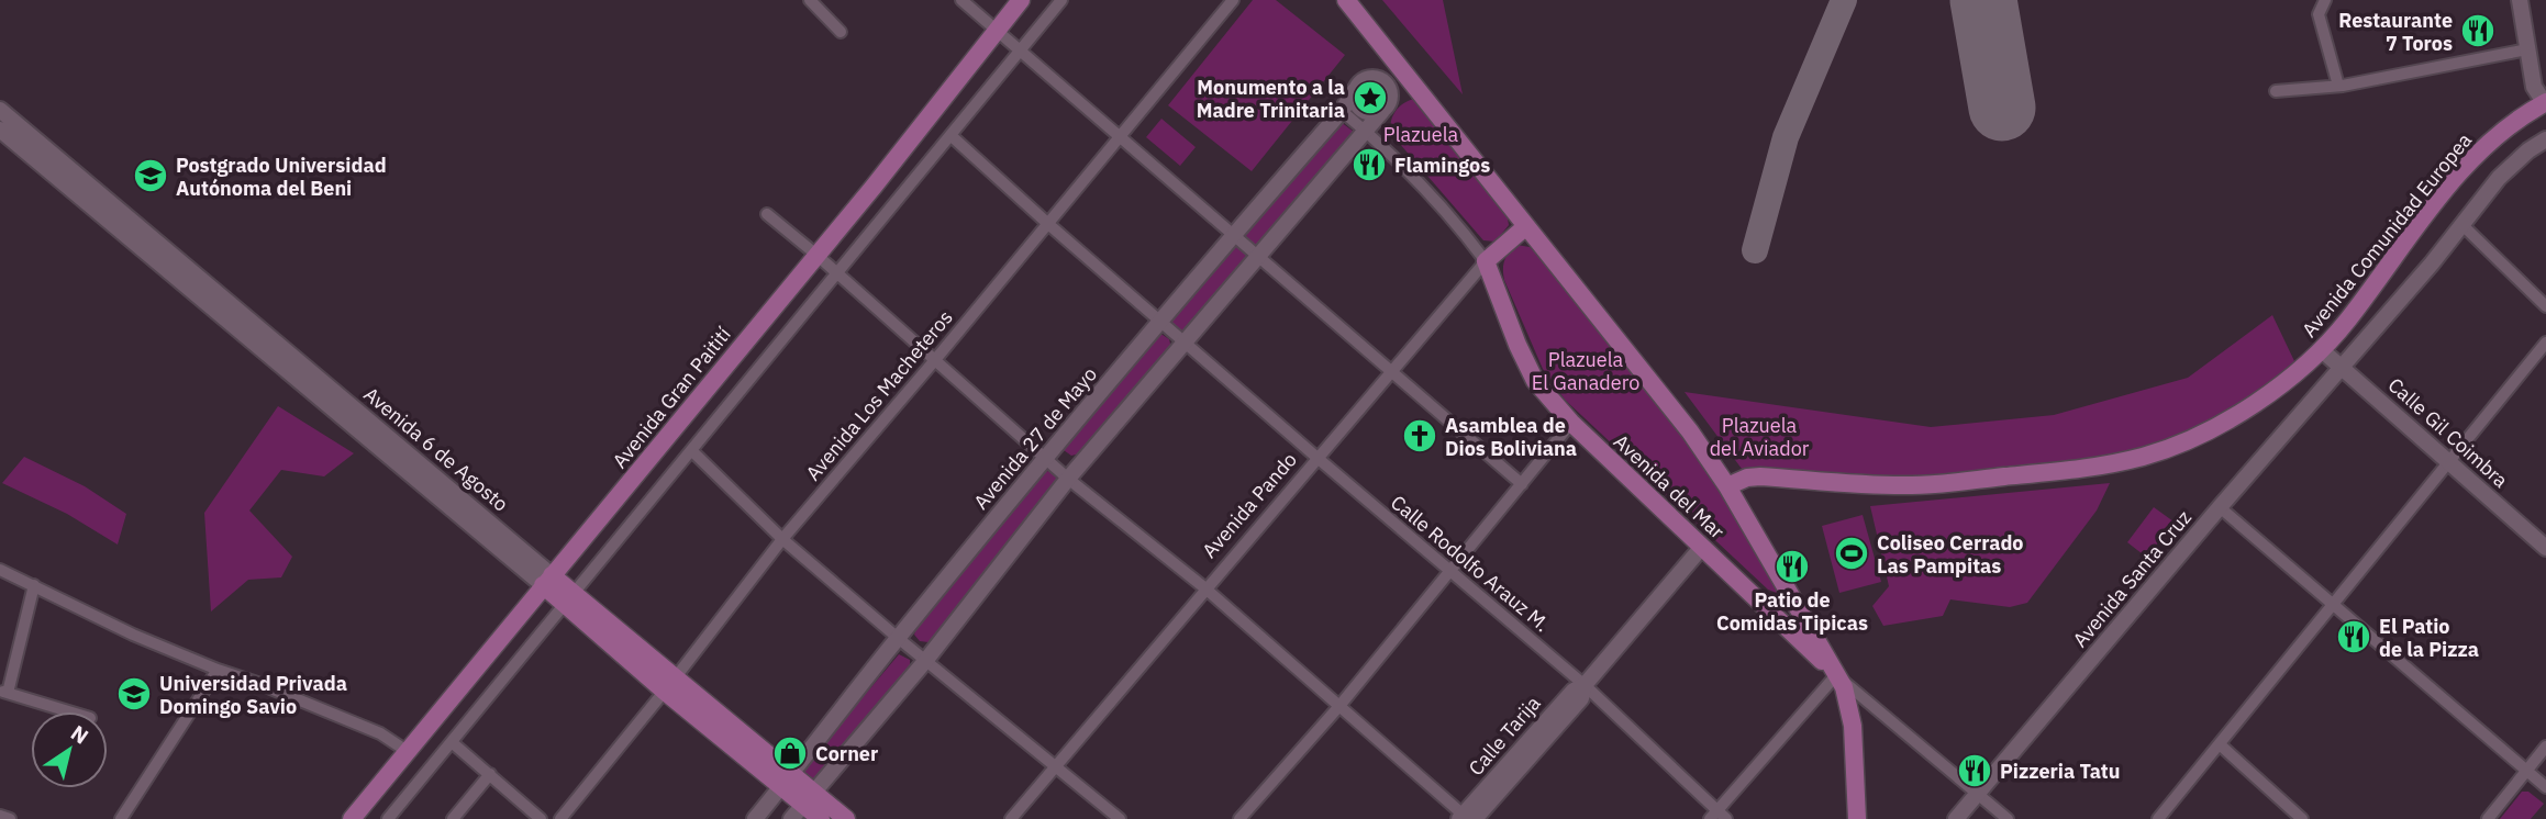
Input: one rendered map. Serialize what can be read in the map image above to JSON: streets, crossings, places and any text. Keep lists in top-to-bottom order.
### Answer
{
  "streets": {
    "main road": [
      "Avenida Comunidad Europea",
      "Avenida Gran Paitití",
      "Calle Gil Coimbra",
      "Avenida 27 de Mayo",
      "Avenida 6 de Agosto",
      "Avenida del Mar",
      "Avenida Pando",
      "Avenida Santa Cruz",
      "Calle Tarija"
    ],
    "street": ["Avenida Los Macheteros", "Calle Rodolfo Arauz M."]
  },
  "crossings": [
    ["Avenida Comunidad Europea", "Calle Gil Coimbra"],
    ["Avenida Los Macheteros", "Avenida 6 de Agosto"],
    ["Avenida Los Macheteros", "Calle Rodolfo Arauz M."],
    ["Avenida Gran Paitití", "Avenida 6 de Agosto"],
    ["Calle Gil Coimbra", "Avenida Santa Cruz"],
    ["Avenida 27 de Mayo", "Avenida 6 de Agosto"],
    ["Avenida 27 de Mayo", "Avenida del Mar"],
    ["Avenida 27 de Mayo", "Calle Rodolfo Arauz M."],
    ["Avenida del Mar", "Avenida Pando"],
    ["Avenida del Mar", "Avenida Santa Cruz"],
    ["Avenida del Mar", "Calle Tarija"],
    ["Avenida Pando", "Calle Rodolfo Arauz M."],
    ["Calle Rodolfo Arauz M.", "Calle Tarija"]
  ],
  "parks": ["Plazuela", "Plazuela El Ganadero", "Plazuela del Aviador"],
  "places": {
    "restaurant": [
      "Restaurante 7 Toros",
      "Flamingos",
      "Patio de Comidas Tipicas",
      "El Patio de la Pizza",
      "Pizzeria Tatu"
    ],
    "place": ["Monumento a la Madre Trinitaria"],
    "school or university": ["Postgrado Universidad Autónoma del Beni", "Universidad Privada Domingo Savio"],
    "church": ["Asamblea de Dios Boliviana"],
    "sports": ["Coliseo Cerrado Las Pampitas"],
    "shop": ["Corner"]
  },
  "north": "top right"
}
